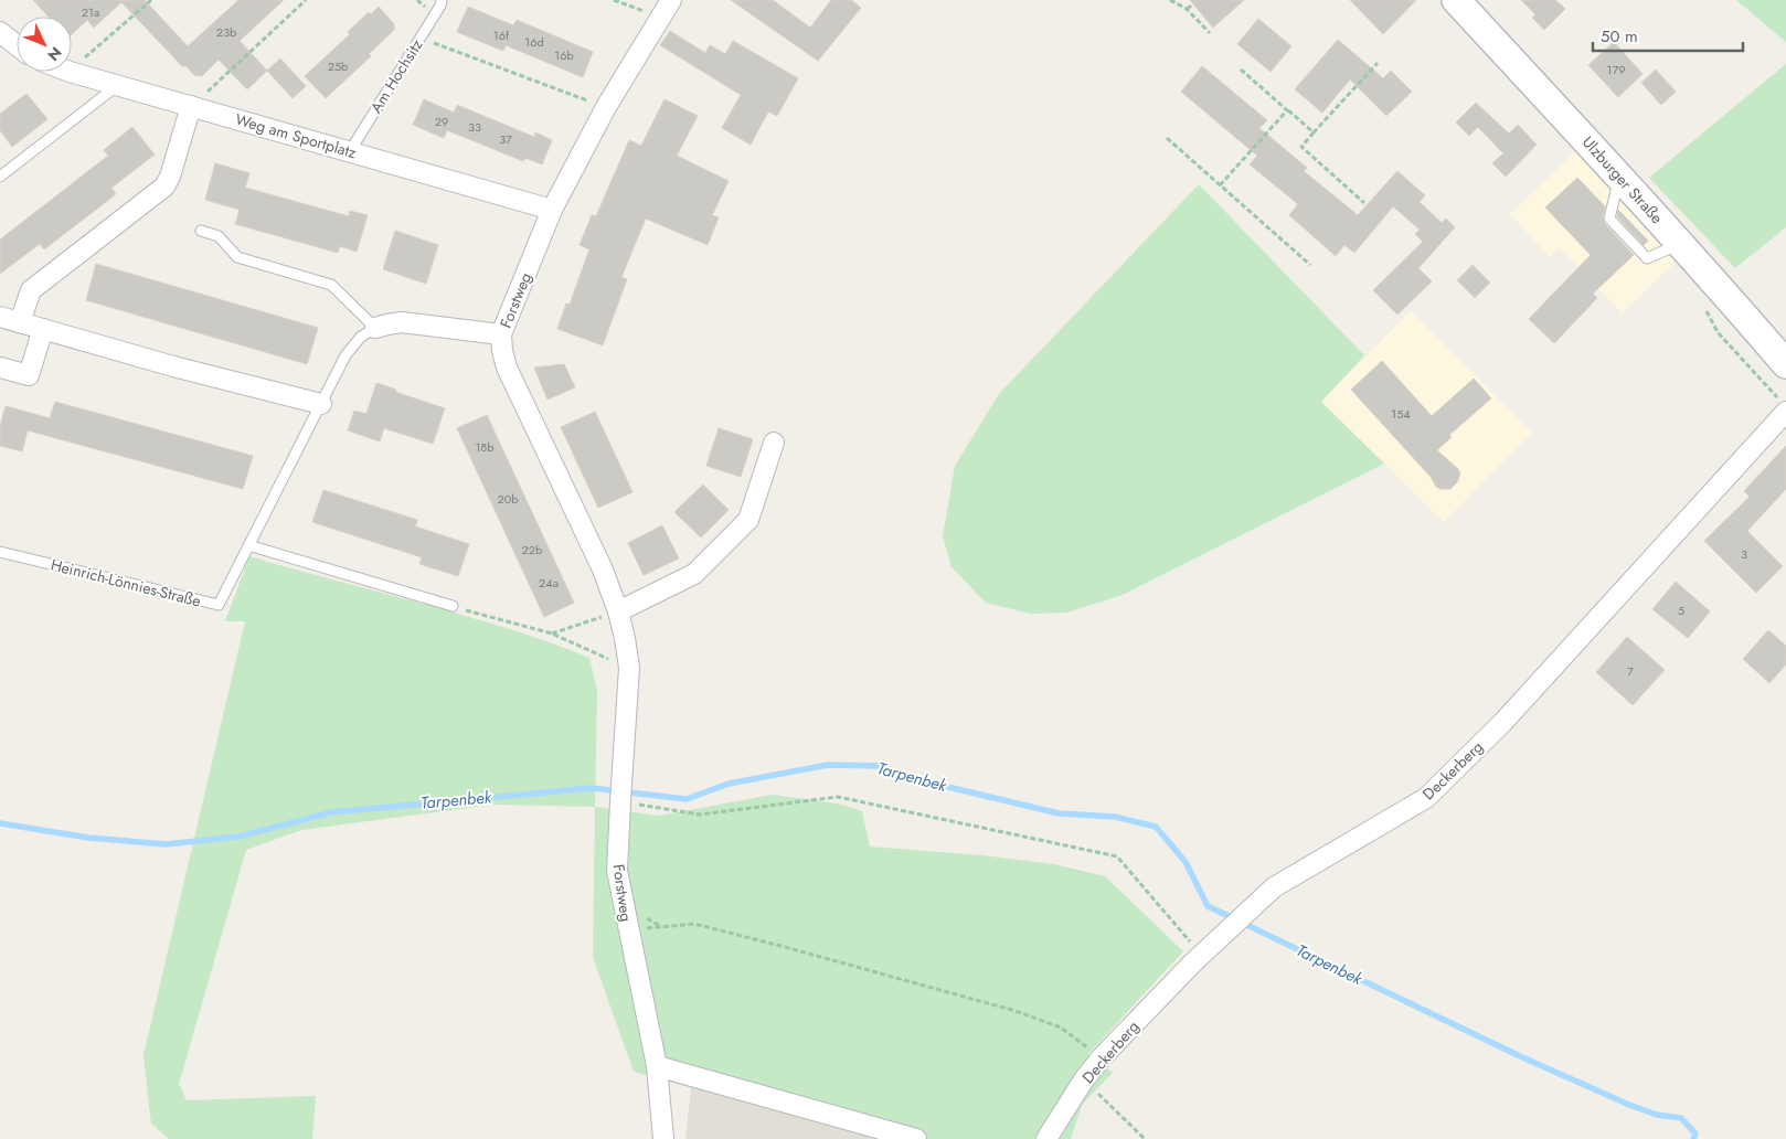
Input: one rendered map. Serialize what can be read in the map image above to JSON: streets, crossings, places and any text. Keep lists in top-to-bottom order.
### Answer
{
  "streets": {
    "main road": ["Ulzburger Straße"],
    "street": [
      "Weg am Sportplatz",
      "Forstweg",
      "Heinrich-Lönnies-Straße",
      "Deckerberg"
    ],
    "lane": ["Am Hochsitz"]
  },
  "crossings": [
    ["Am Hochsitz", "Weg am Sportplatz"],
    ["Weg am Sportplatz", "Forstweg"],
    ["Forstweg", "Heinrich-Lönnies-Straße"]
  ],
  "water": ["Tarpenbek"],
  "house_numbers": [
    "21a",
    "23b",
    "16f",
    "16d",
    "16b",
    "25b",
    "179",
    "29",
    "33",
    "37",
    "154",
    "18b",
    "20b",
    "22b",
    "3",
    "24a",
    "5",
    "7"
  ],
  "scale_bar": "50 m",
  "north": "bottom right"
}
